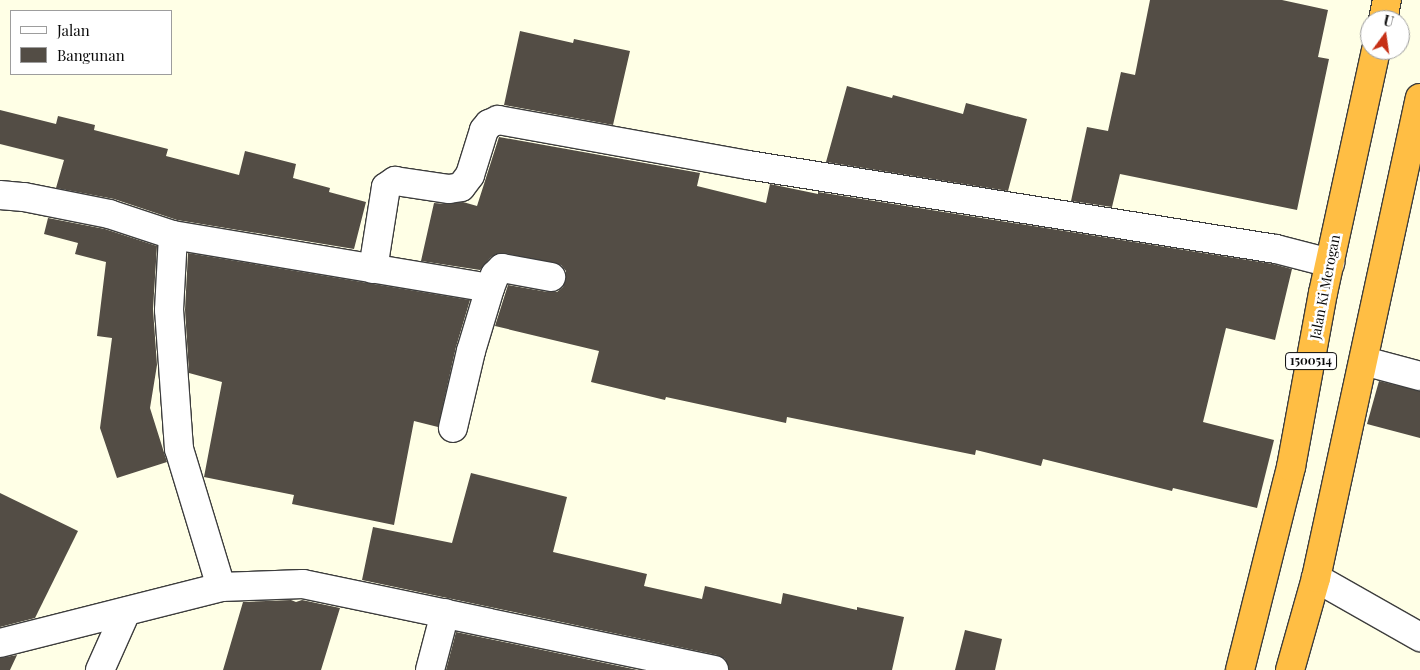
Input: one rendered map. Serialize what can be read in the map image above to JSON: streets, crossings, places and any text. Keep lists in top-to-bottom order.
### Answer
{
  "streets": {
    "highway": ["Jalan Ki Merogan", "1500514"]
  },
  "legend": ["Jalan", "Bangunan"],
  "north": "top"
}
